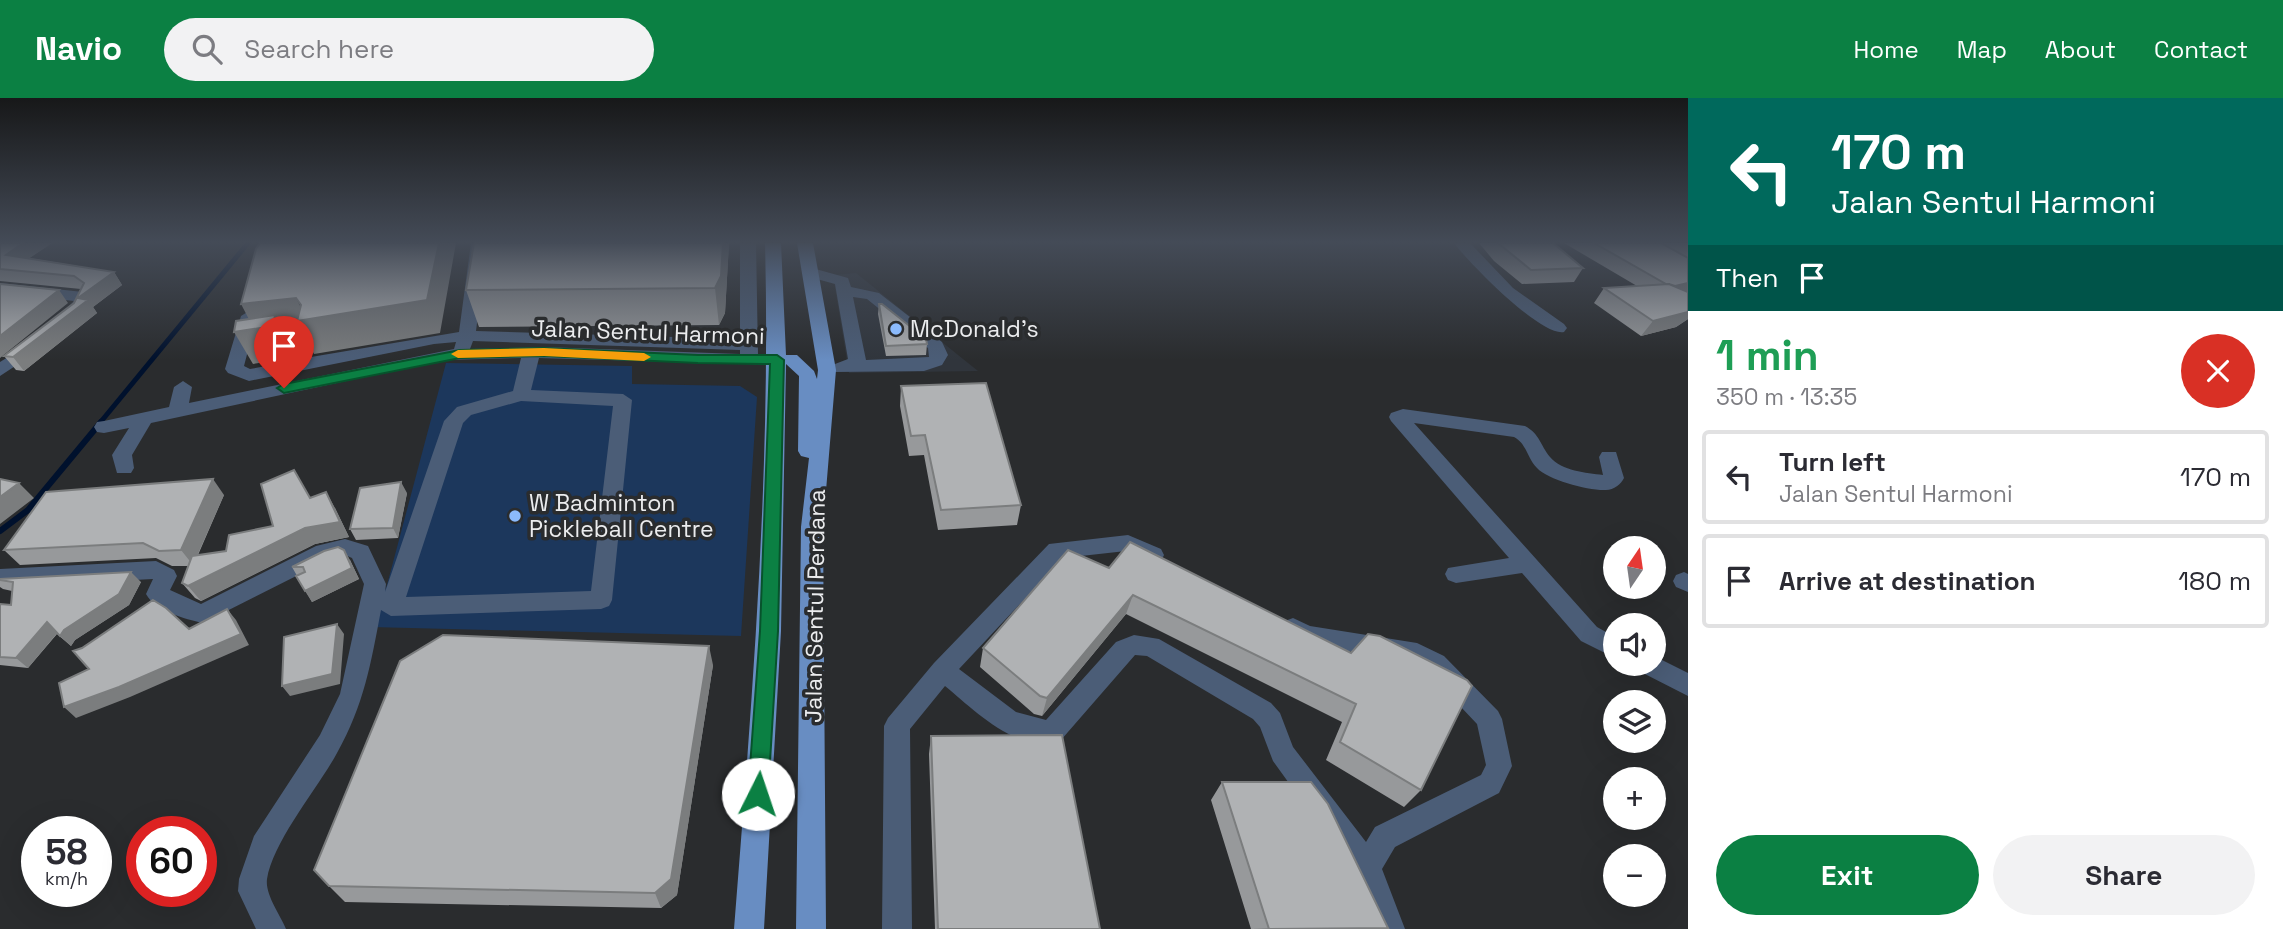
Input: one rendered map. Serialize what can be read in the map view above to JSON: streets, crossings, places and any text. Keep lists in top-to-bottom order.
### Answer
{
  "streets": {
    "main road": ["Jalan Sentul Perdana"],
    "street": ["Jalan Sentul Harmoni"]
  },
  "crossings": [
    ["Jalan Sentul Harmoni", "Jalan Sentul Perdana"]
  ],
  "places": ["McDonald's", "W Badminton Pickleball Centre"],
  "north": "top",
  "page": {
    "header": "Navio",
    "search": "Search here",
    "nav": [
      "Home",
      "Map",
      "About",
      "Contact"
    ],
    "turn": ["170 m", "Jalan Sentul Harmoni"],
    "then": "Then",
    "heading": ["1 min", "350 m · 13:35"],
    "list": [
      {
        "name": "Turn left",
        "note": "Jalan Sentul Harmoni",
        "value": "170 m"
      },
      {
        "name": "Arrive at destination",
        "value": "180 m"
      }
    ],
    "map_buttons": ["+", "−"],
    "speed": "58 km/h",
    "limit": "60",
    "buttons": ["Exit", "Share"]
  }
}
